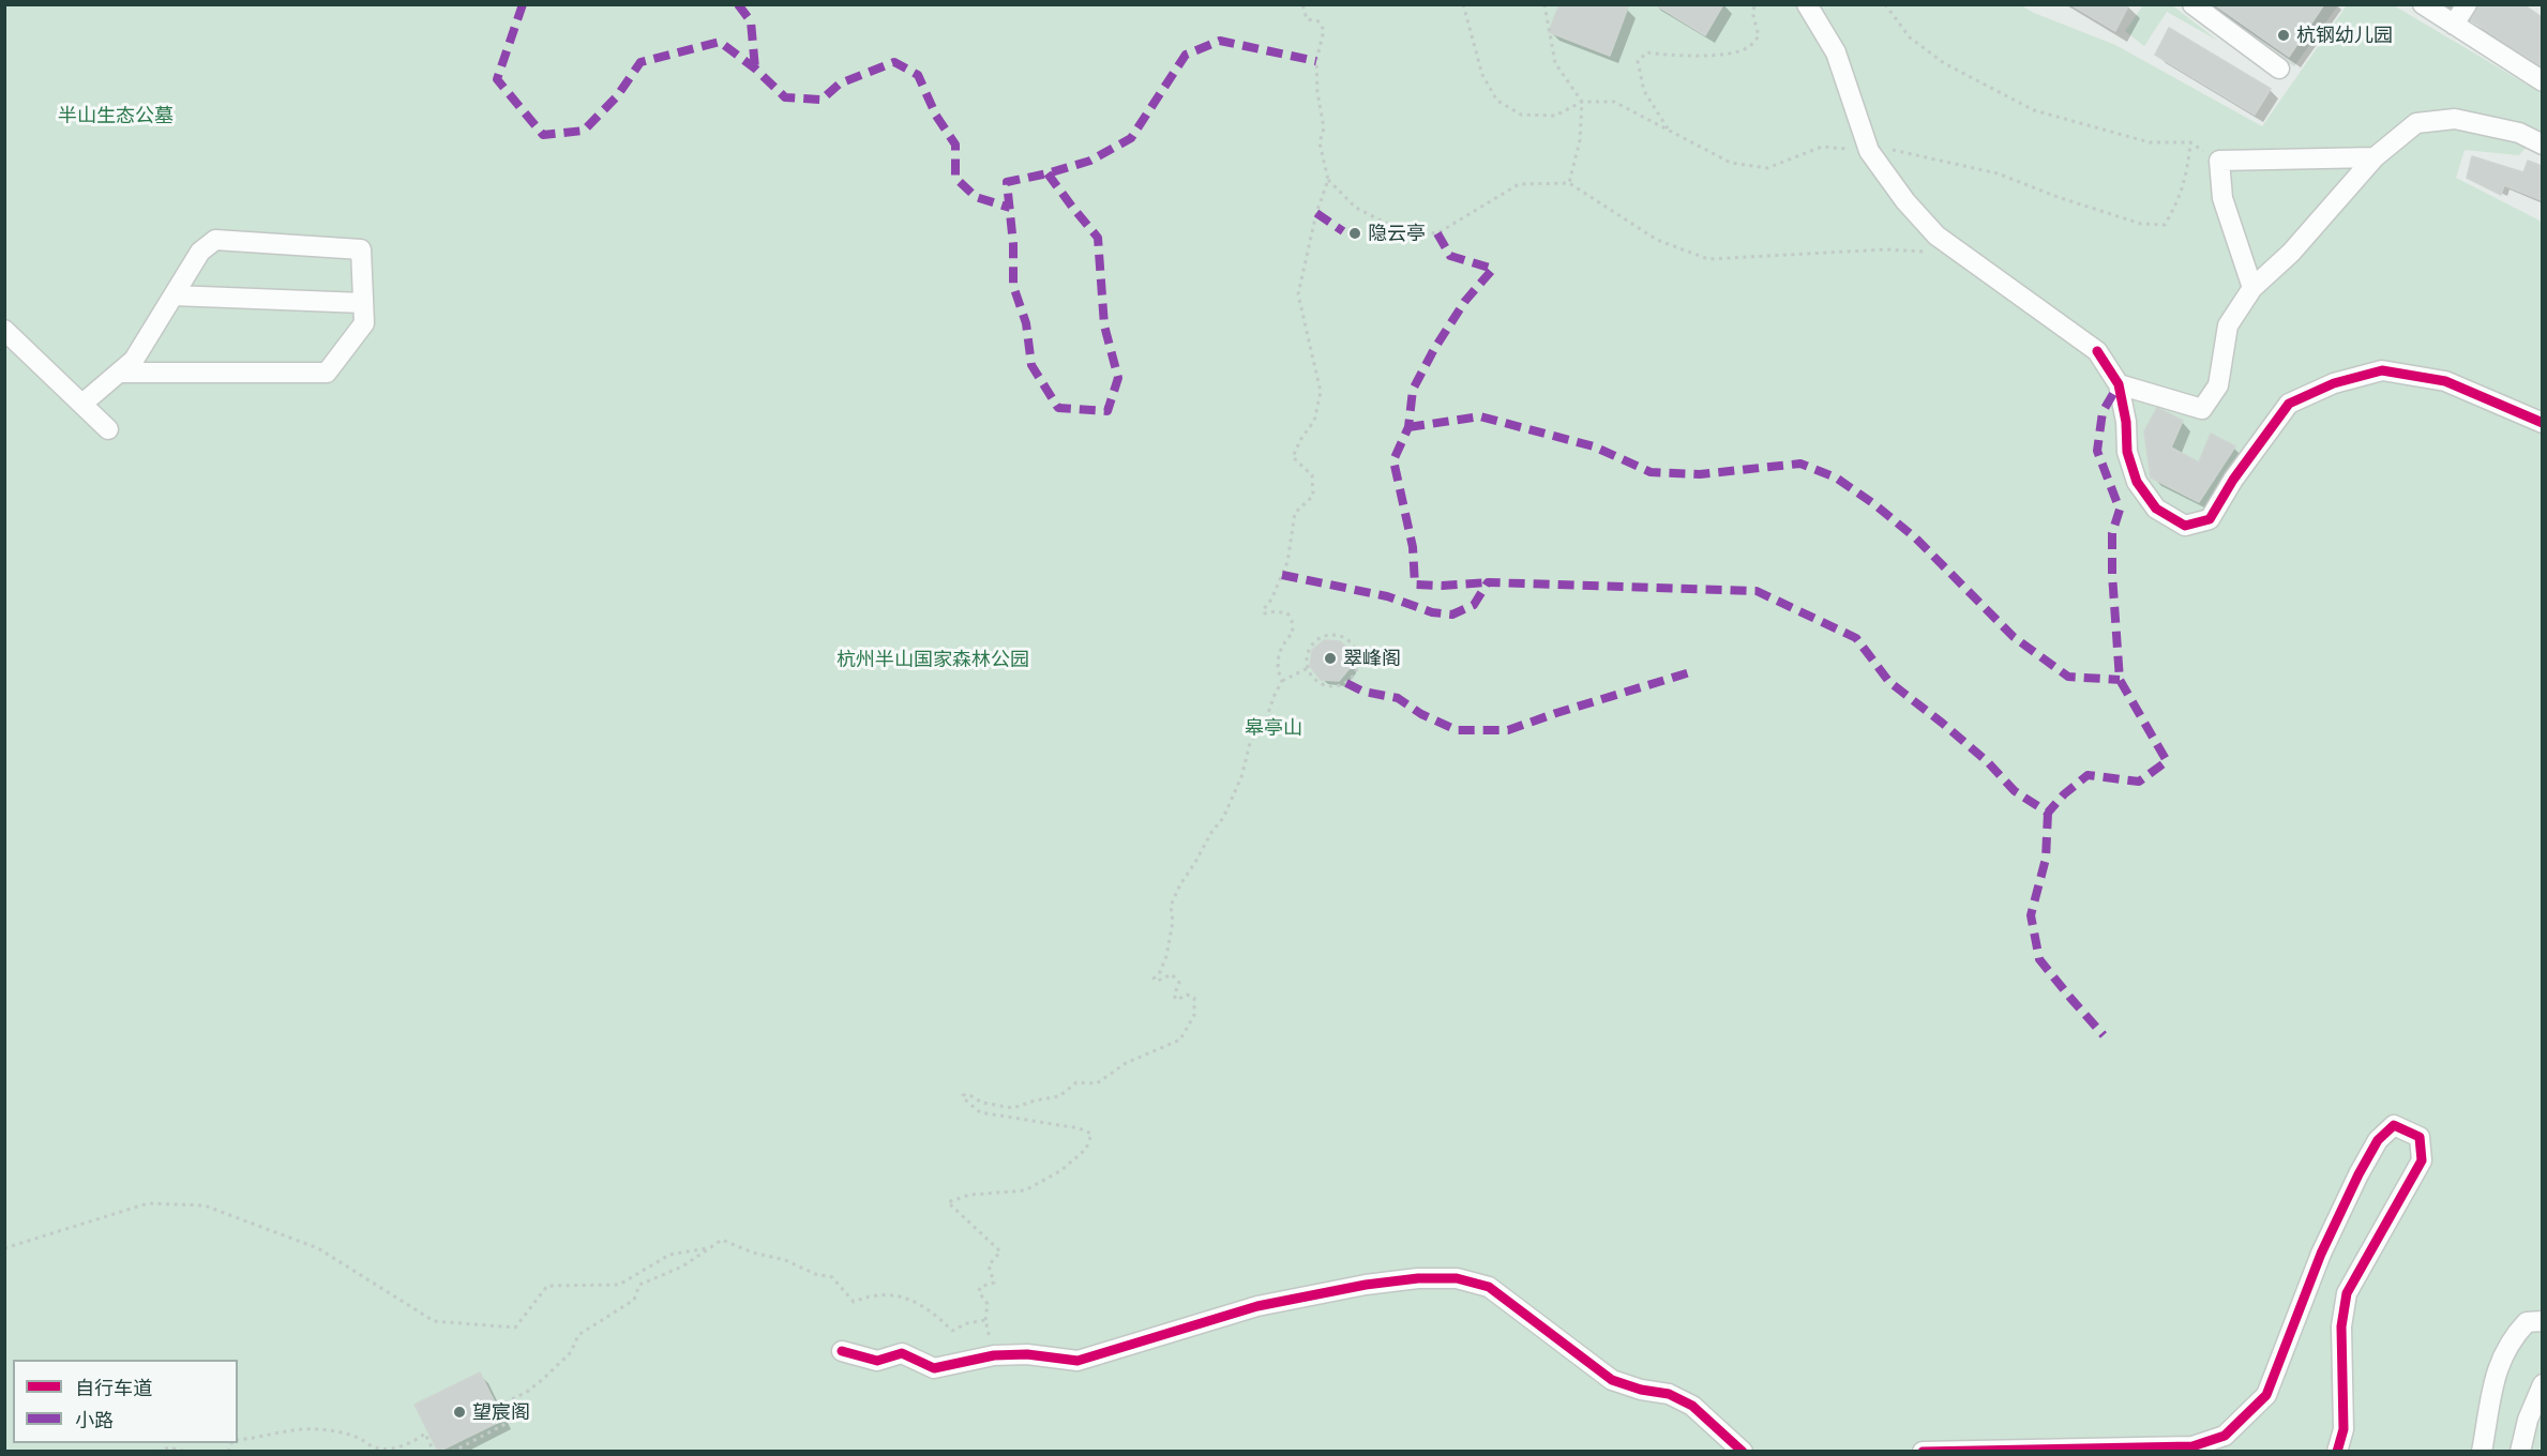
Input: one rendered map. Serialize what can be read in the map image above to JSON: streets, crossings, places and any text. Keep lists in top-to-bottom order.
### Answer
{
  "parks": ["半山生态公墓", "杭州半山国家森林公园", "皋亭山"],
  "places": [
    "杭钢幼儿园",
    "隐云亭",
    "翠峰阁",
    "望宸阁"
  ],
  "legend": ["自行车道", "小路"]
}
